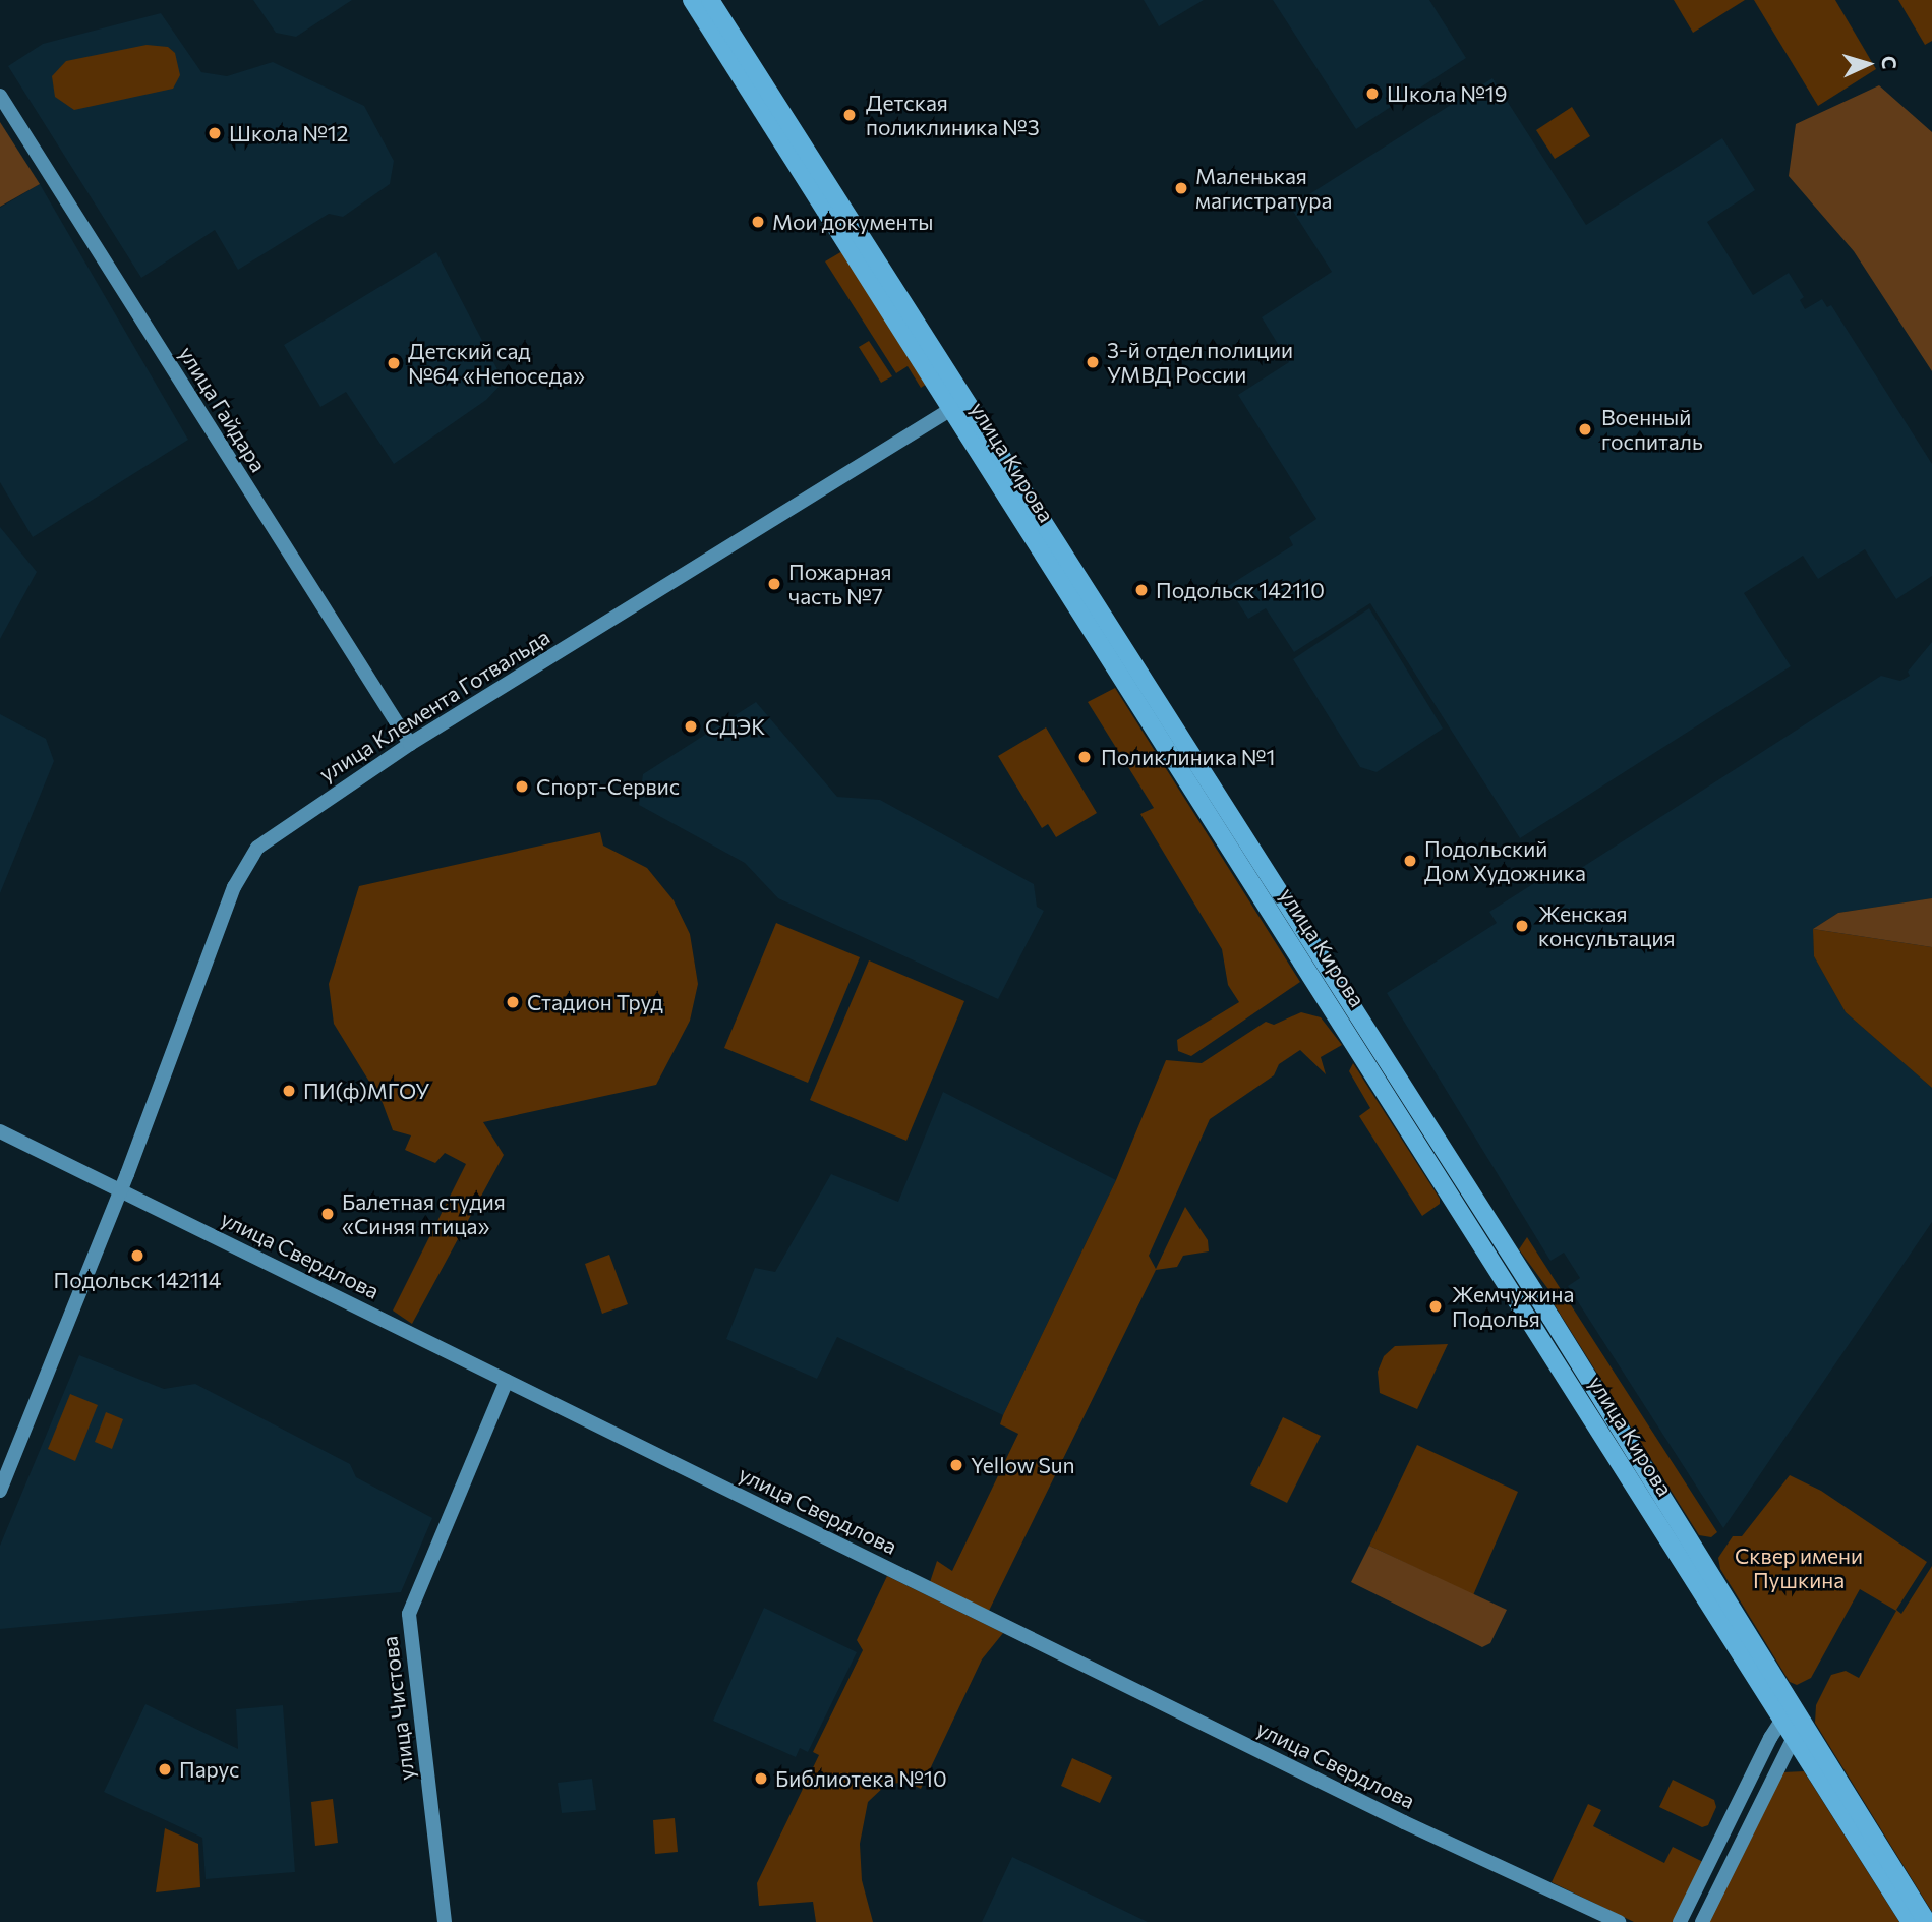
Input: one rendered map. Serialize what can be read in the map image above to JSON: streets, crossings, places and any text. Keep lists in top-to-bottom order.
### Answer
{
  "streets": {
    "main road": ["улица Кирова"],
    "street": [
      "улица Гайдара",
      "улица Клемента Готвальда",
      "улица Свердлова",
      "улица Чистова"
    ]
  },
  "crossings": [
    ["улица Гайдара", "улица Клемента Готвальда"],
    ["улица Кирова", "улица Клемента Готвальда"],
    ["улица Клемента Готвальда", "улица Свердлова"],
    ["улица Свердлова", "улица Чистова"]
  ],
  "parks": ["Сквер имени Пушкина"],
  "places": [
    "Школа №19",
    "Детская поликлиника №3",
    "Школа №12",
    "Маленькая магистратура",
    "Мои документы",
    "3-й отдел полиции УМВД России",
    "Детский сад №64 «Непоседа»",
    "Военный госпиталь",
    "Пожарная часть №7",
    "Подольск 142110",
    "СДЭК",
    "Поликлиника №1",
    "Спорт-Сервис",
    "Подольский Дом Художника",
    "Женская консультация",
    "Стадион Труд",
    "ПИ(ф)МГОУ",
    "Балетная студия «Синяя птица»",
    "Подольск 142114",
    "Жемчужина Подолья",
    "Yellow Sun",
    "Парус",
    "Библиотека №10"
  ],
  "north": "right"
}
